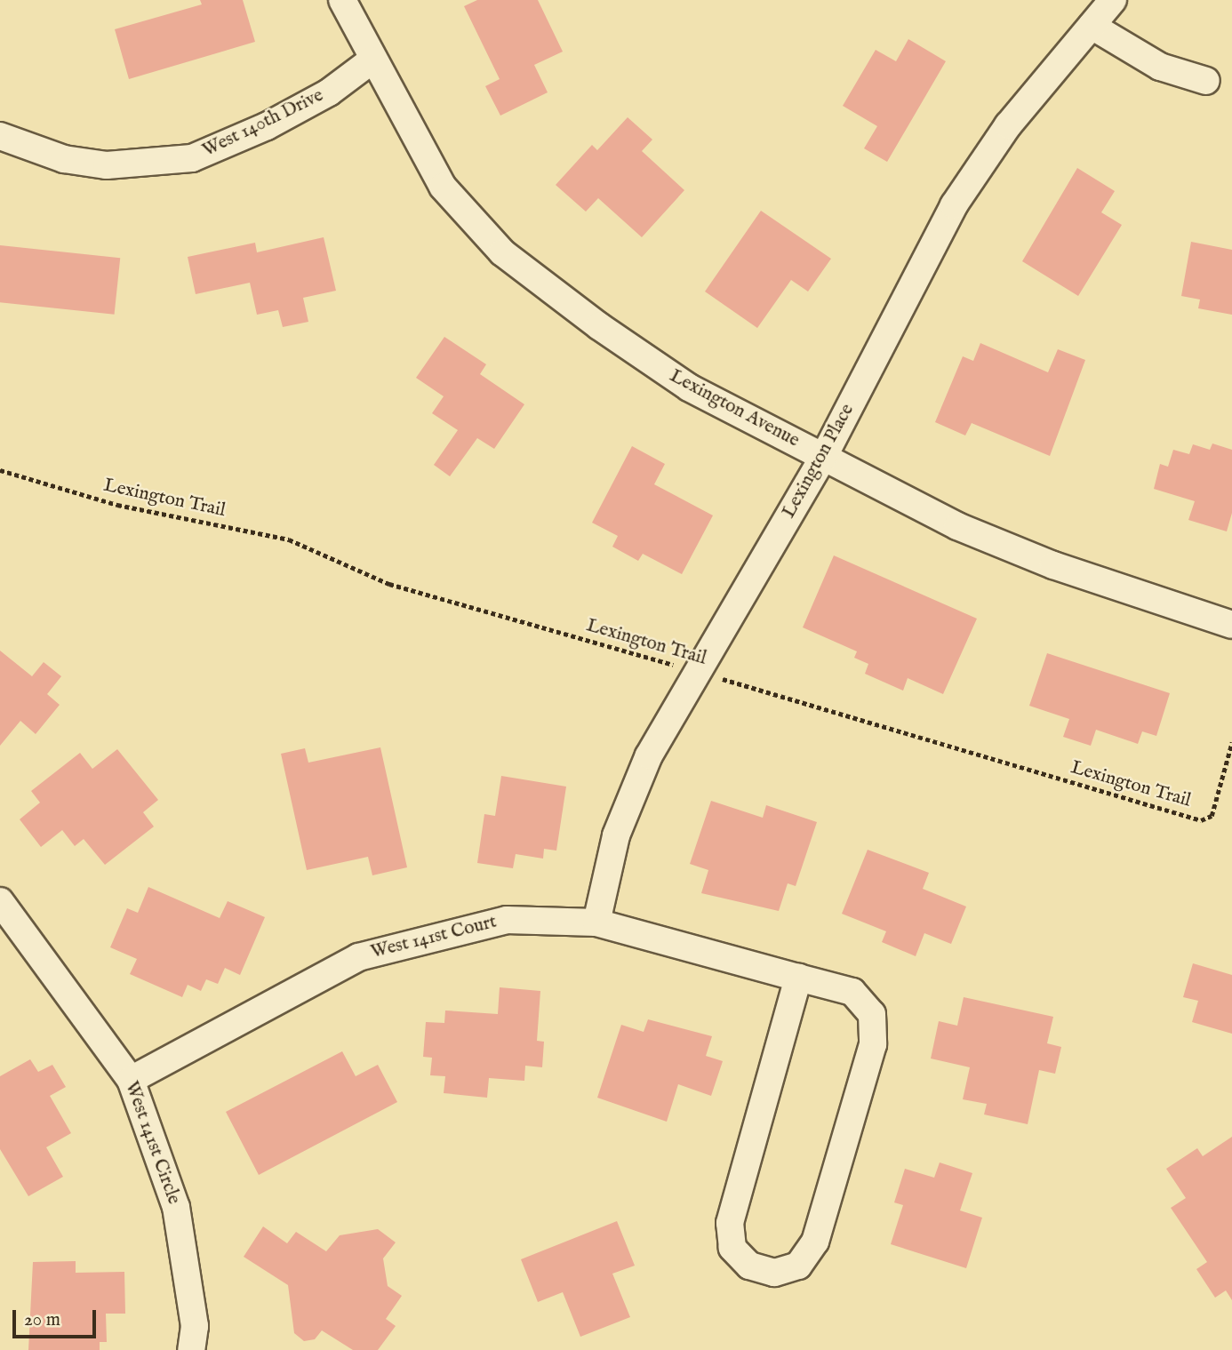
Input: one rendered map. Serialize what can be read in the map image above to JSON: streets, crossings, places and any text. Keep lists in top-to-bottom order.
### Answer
{
  "streets": {
    "street": [
      "West 140th Drive",
      "Lexington Avenue",
      "Lexington Place",
      "West 141st Court",
      "West 141st Circle"
    ],
    "path": ["Lexington Trail"]
  },
  "crossings": [
    ["West 140th Drive", "Lexington Avenue"],
    ["Lexington Avenue", "Lexington Place"],
    ["Lexington Place", "Lexington Trail"],
    ["Lexington Place", "West 141st Court"],
    ["West 141st Court", "West 141st Circle"]
  ],
  "scale_bar": "20 m"
}
